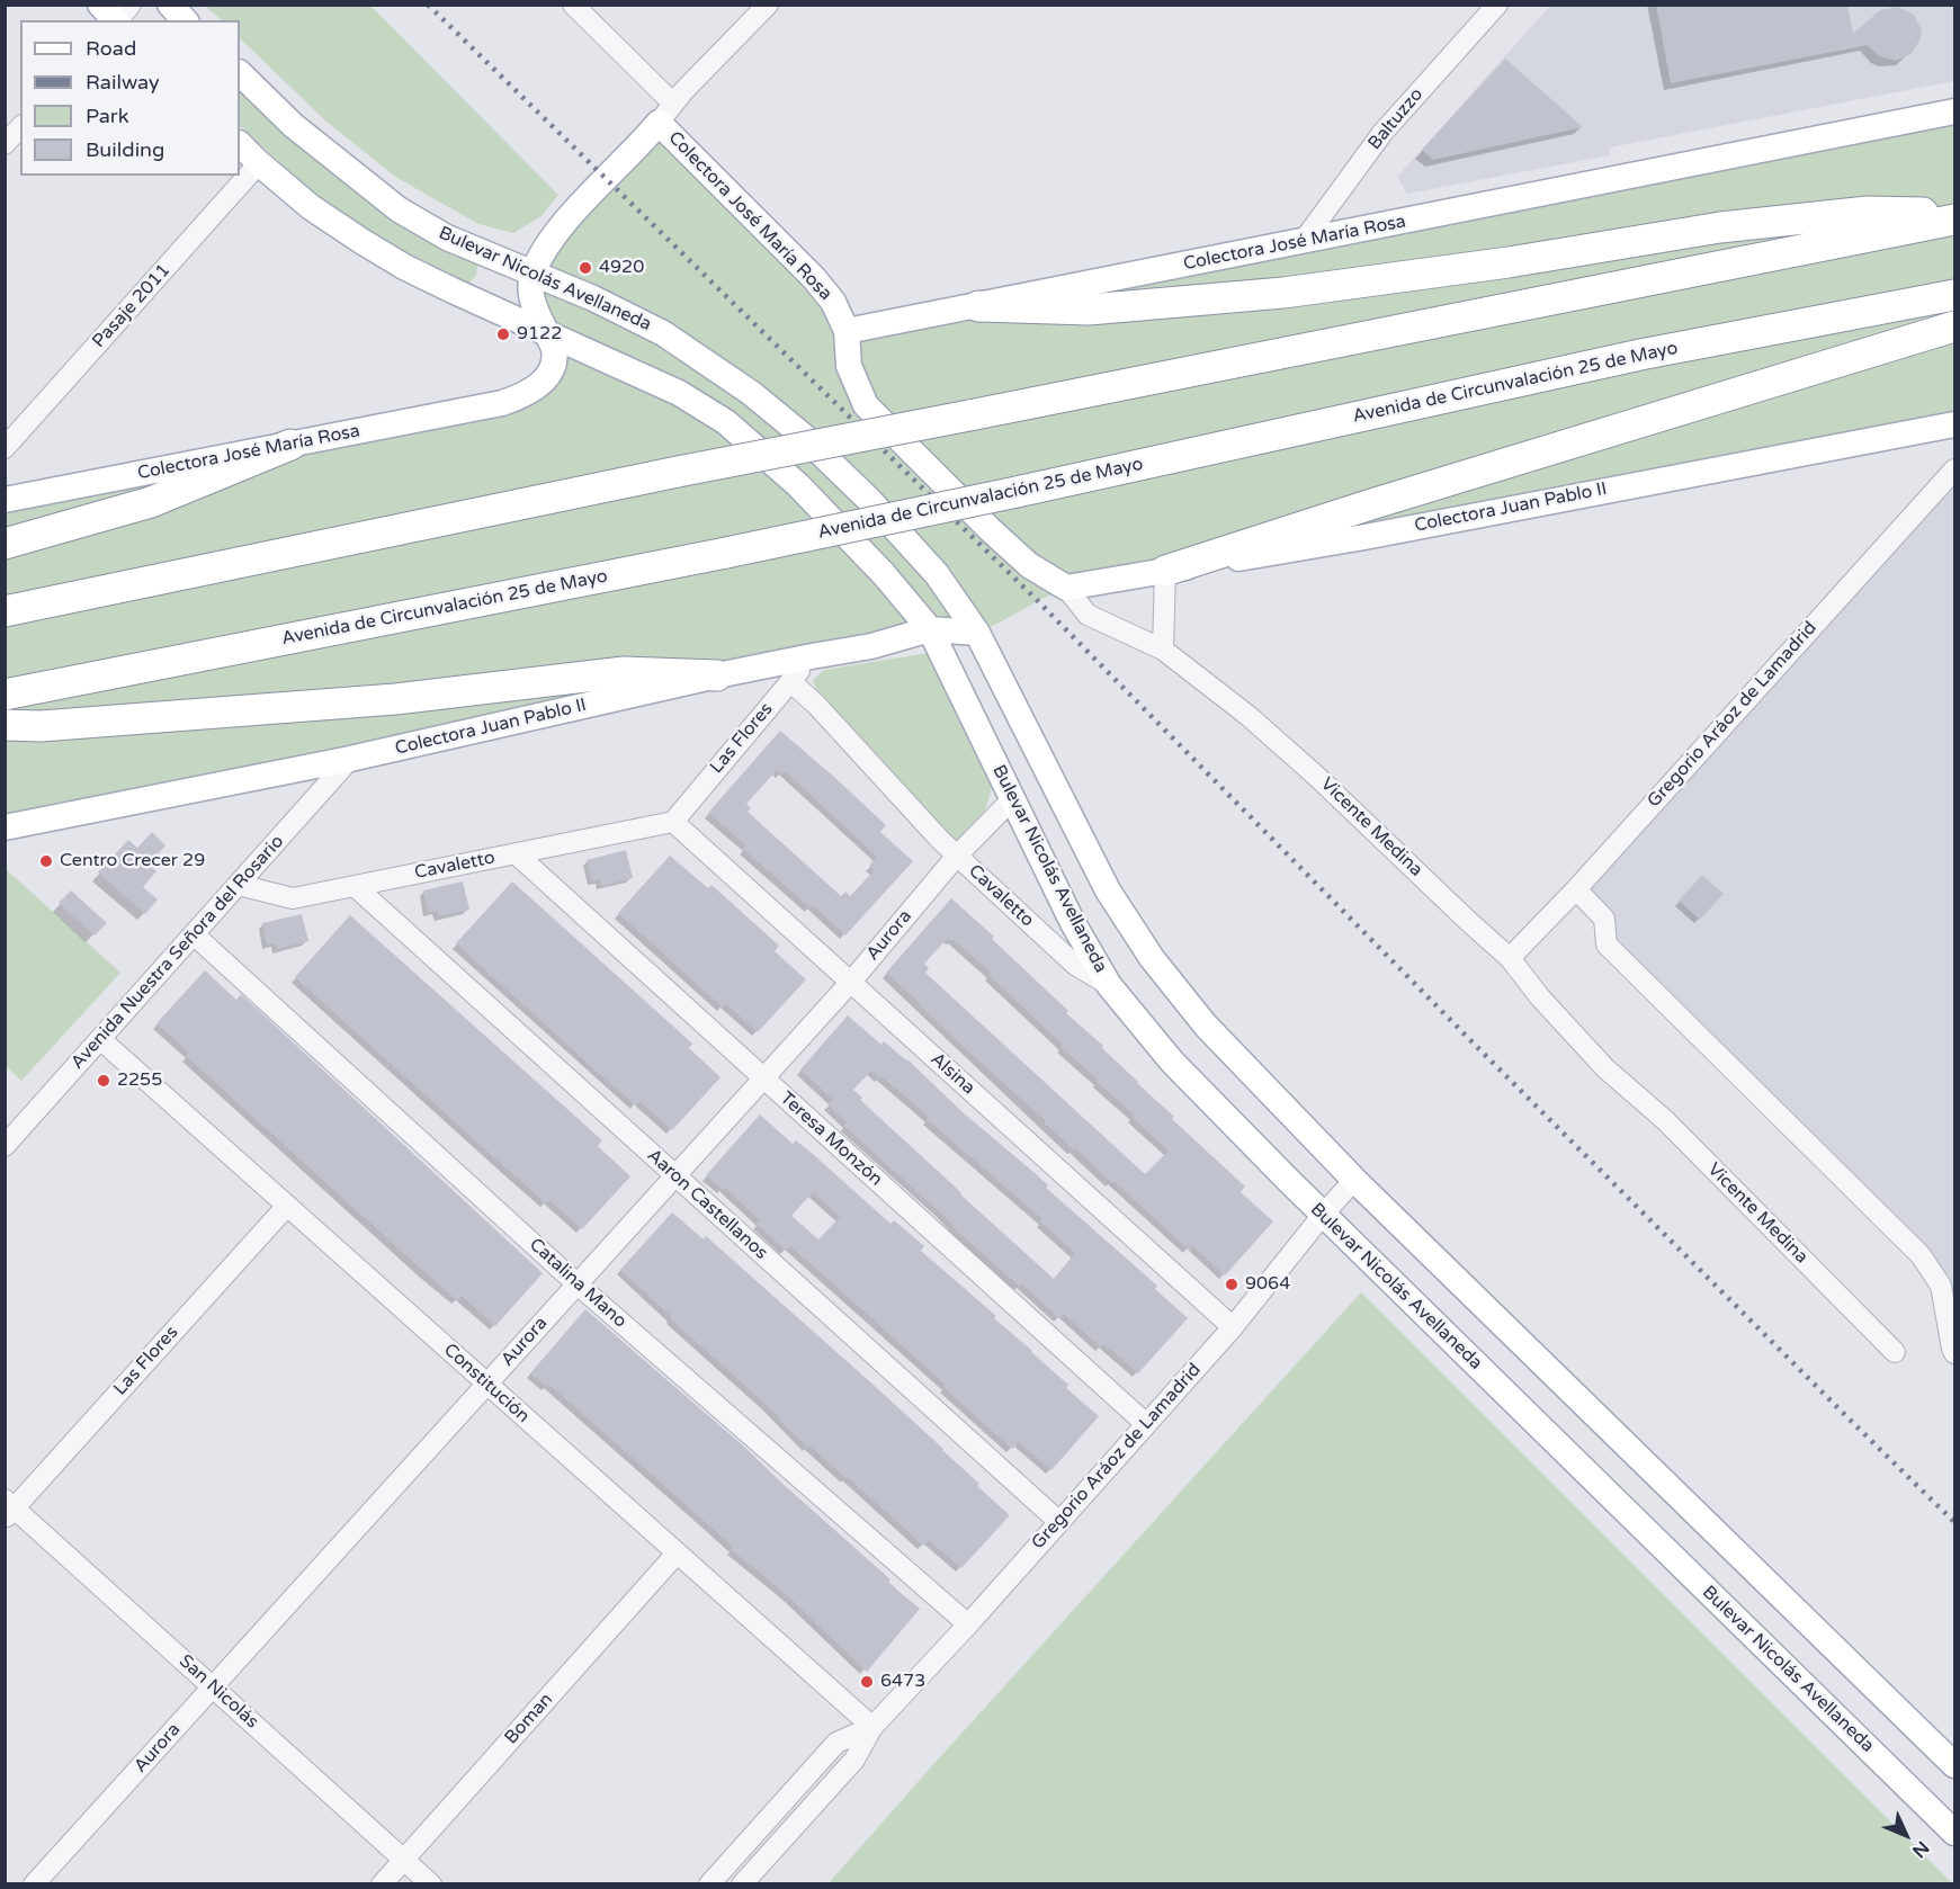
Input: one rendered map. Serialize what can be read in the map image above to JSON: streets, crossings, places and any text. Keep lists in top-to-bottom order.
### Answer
{
  "streets": {
    "highway": ["Avenida de Circunvalación 25 de Mayo"],
    "main road": [
      "Colectora José María Rosa",
      "Bulevar Nicolás Avellaneda",
      "Colectora Juan Pablo II",
      "Vicente Medina"
    ],
    "street": [
      "Baltuzzo",
      "Pasaje 2011",
      "Gregorio Aráoz de Lamadrid",
      "Las Flores",
      "Cavaletto",
      "Aurora",
      "Avenida Nuestra Señora del Rosario",
      "Alsina",
      "Teresa Monzón",
      "Aaron Castellanos",
      "Catalina Mano",
      "Constitución",
      "San Nicolás",
      "Boman"
    ]
  },
  "crossings": [
    ["Baltuzzo", "Colectora José María Rosa"],
    ["Colectora José María Rosa", "Bulevar Nicolás Avellaneda"],
    ["Colectora José María Rosa", "Vicente Medina"],
    ["Bulevar Nicolás Avellaneda", "Pasaje 2011"],
    ["Bulevar Nicolás Avellaneda", "Colectora Juan Pablo II"],
    ["Bulevar Nicolás Avellaneda", "Gregorio Aráoz de Lamadrid"],
    ["Bulevar Nicolás Avellaneda", "Cavaletto"],
    ["Bulevar Nicolás Avellaneda", "Aurora"],
    ["Colectora Juan Pablo II", "Las Flores"],
    ["Colectora Juan Pablo II", "Vicente Medina"],
    ["Colectora Juan Pablo II", "Avenida Nuestra Señora del Rosario"],
    ["Gregorio Aráoz de Lamadrid", "Vicente Medina"],
    ["Gregorio Aráoz de Lamadrid", "Alsina"],
    ["Gregorio Aráoz de Lamadrid", "Teresa Monzón"],
    ["Gregorio Aráoz de Lamadrid", "Aaron Castellanos"],
    ["Gregorio Aráoz de Lamadrid", "Catalina Mano"],
    ["Gregorio Aráoz de Lamadrid", "Constitución"],
    ["Las Flores", "Cavaletto"],
    ["Las Flores", "Alsina"],
    ["Las Flores", "Constitución"],
    ["Las Flores", "San Nicolás"],
    ["Cavaletto", "Aurora"],
    ["Cavaletto", "Avenida Nuestra Señora del Rosario"],
    ["Cavaletto", "Alsina"],
    ["Cavaletto", "Teresa Monzón"],
    ["Cavaletto", "Aaron Castellanos"],
    ["Aurora", "Alsina"],
    ["Aurora", "Teresa Monzón"],
    ["Aurora", "Aaron Castellanos"],
    ["Aurora", "Catalina Mano"],
    ["Aurora", "Constitución"],
    ["Aurora", "San Nicolás"],
    ["Avenida Nuestra Señora del Rosario", "Catalina Mano"],
    ["Avenida Nuestra Señora del Rosario", "Constitución"],
    ["Constitución", "Boman"],
    ["San Nicolás", "Boman"]
  ],
  "places": [
    "4920",
    "9122",
    "Centro Crecer 29",
    "2255",
    "9064",
    "6473"
  ],
  "legend": [
    "Road",
    "Railway",
    "Park",
    "Building"
  ],
  "north": "bottom right"
}
